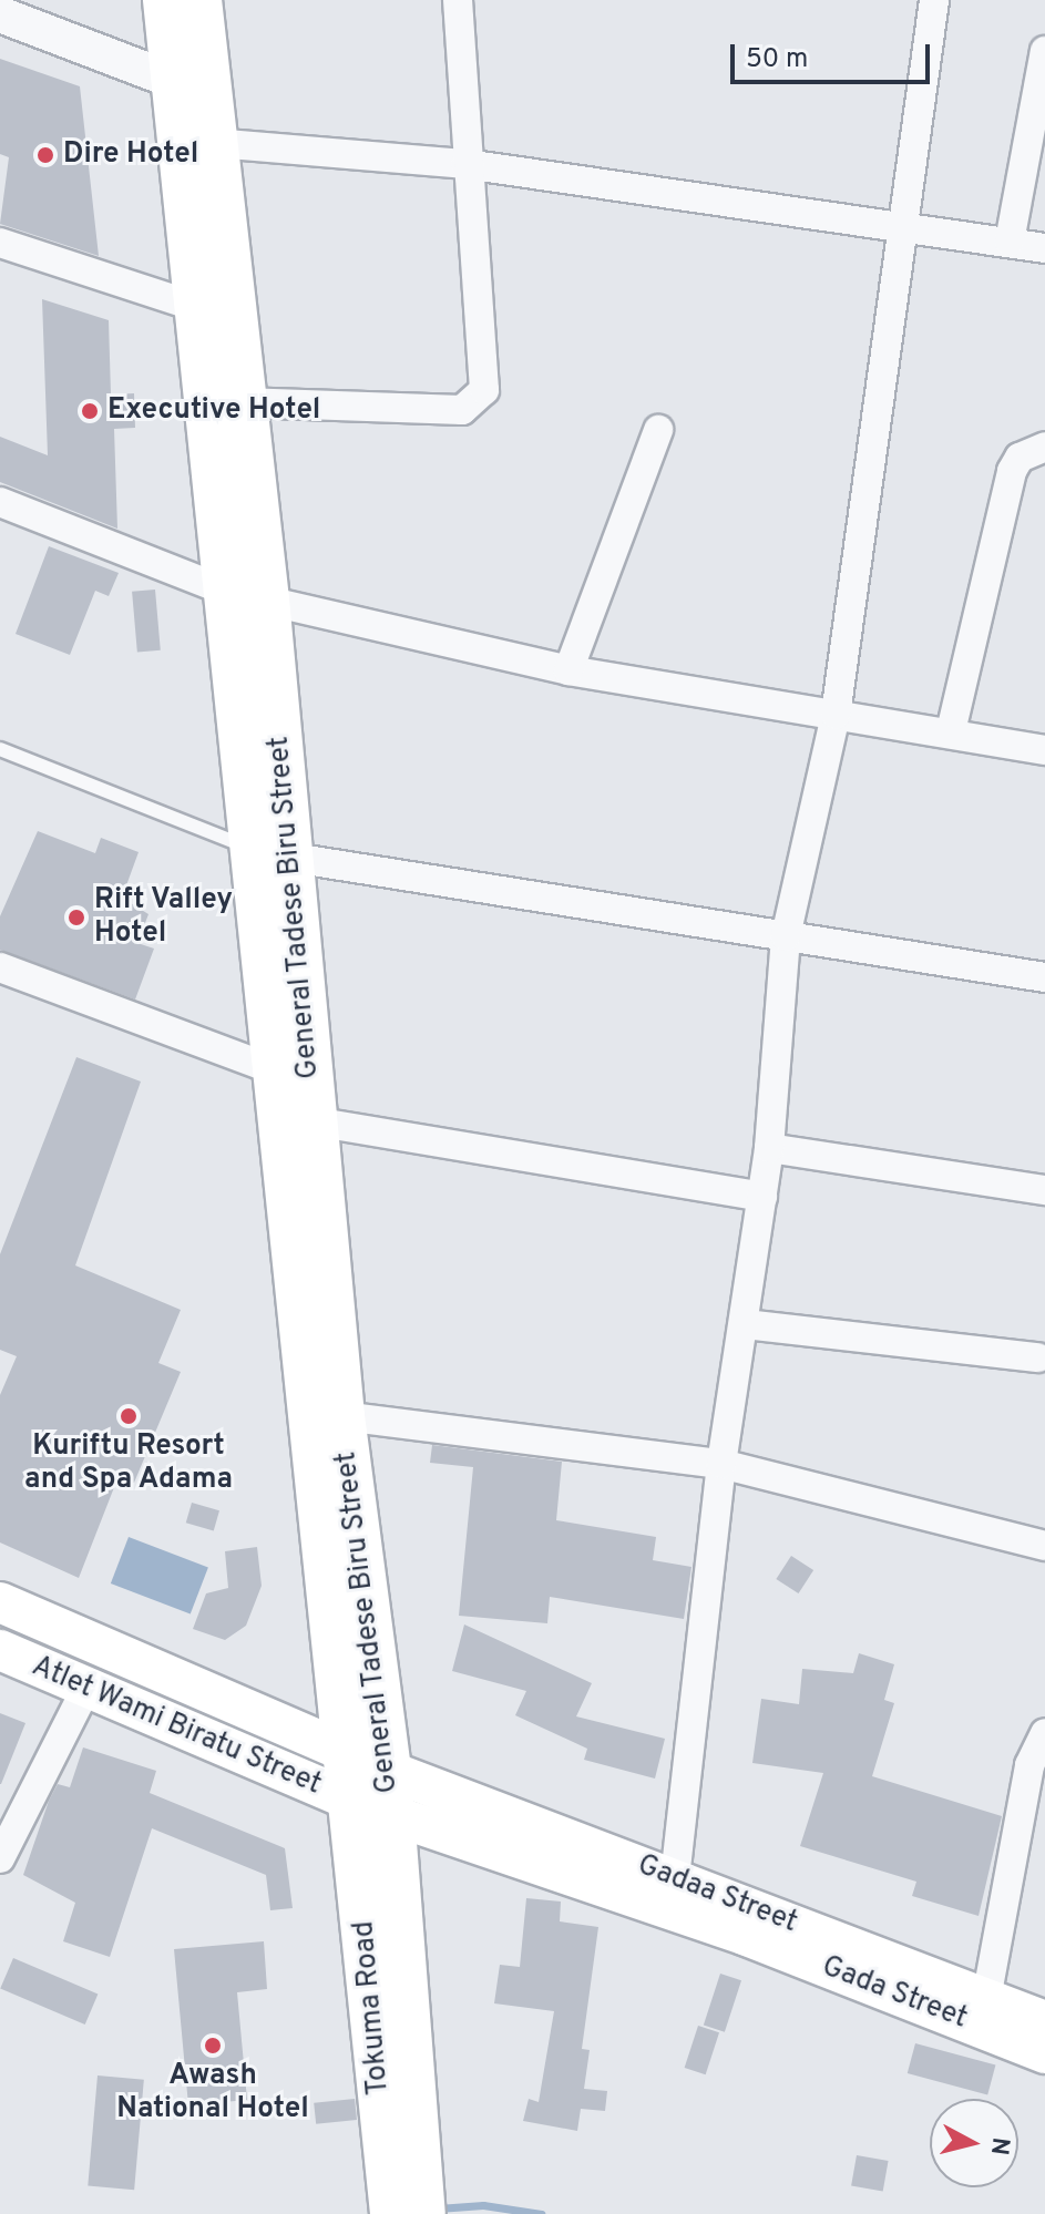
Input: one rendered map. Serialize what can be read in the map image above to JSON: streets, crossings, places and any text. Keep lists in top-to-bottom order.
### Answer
{
  "streets": {
    "main road": [
      "General Tadese Biru Street",
      "Atlet Wami Biratu Street",
      "Gadaa Street",
      "Gada Street",
      "Tokuma Road"
    ]
  },
  "crossings": [
    ["General Tadese Biru Street", "Atlet Wami Biratu Street"],
    ["General Tadese Biru Street", "Gadaa Street"],
    ["General Tadese Biru Street", "Gada Street"],
    ["General Tadese Biru Street", "Tokuma Road"],
    ["Atlet Wami Biratu Street", "Gadaa Street"],
    ["Atlet Wami Biratu Street", "Gada Street"],
    ["Atlet Wami Biratu Street", "Tokuma Road"],
    ["Gada Street", "Tokuma Road"]
  ],
  "places": [
    "Dire Hotel",
    "Executive Hotel",
    "Rift Valley Hotel",
    "Kuriftu Resort and Spa Adama",
    "Awash National Hotel"
  ],
  "scale_bar": "50 m",
  "north": "right"
}
